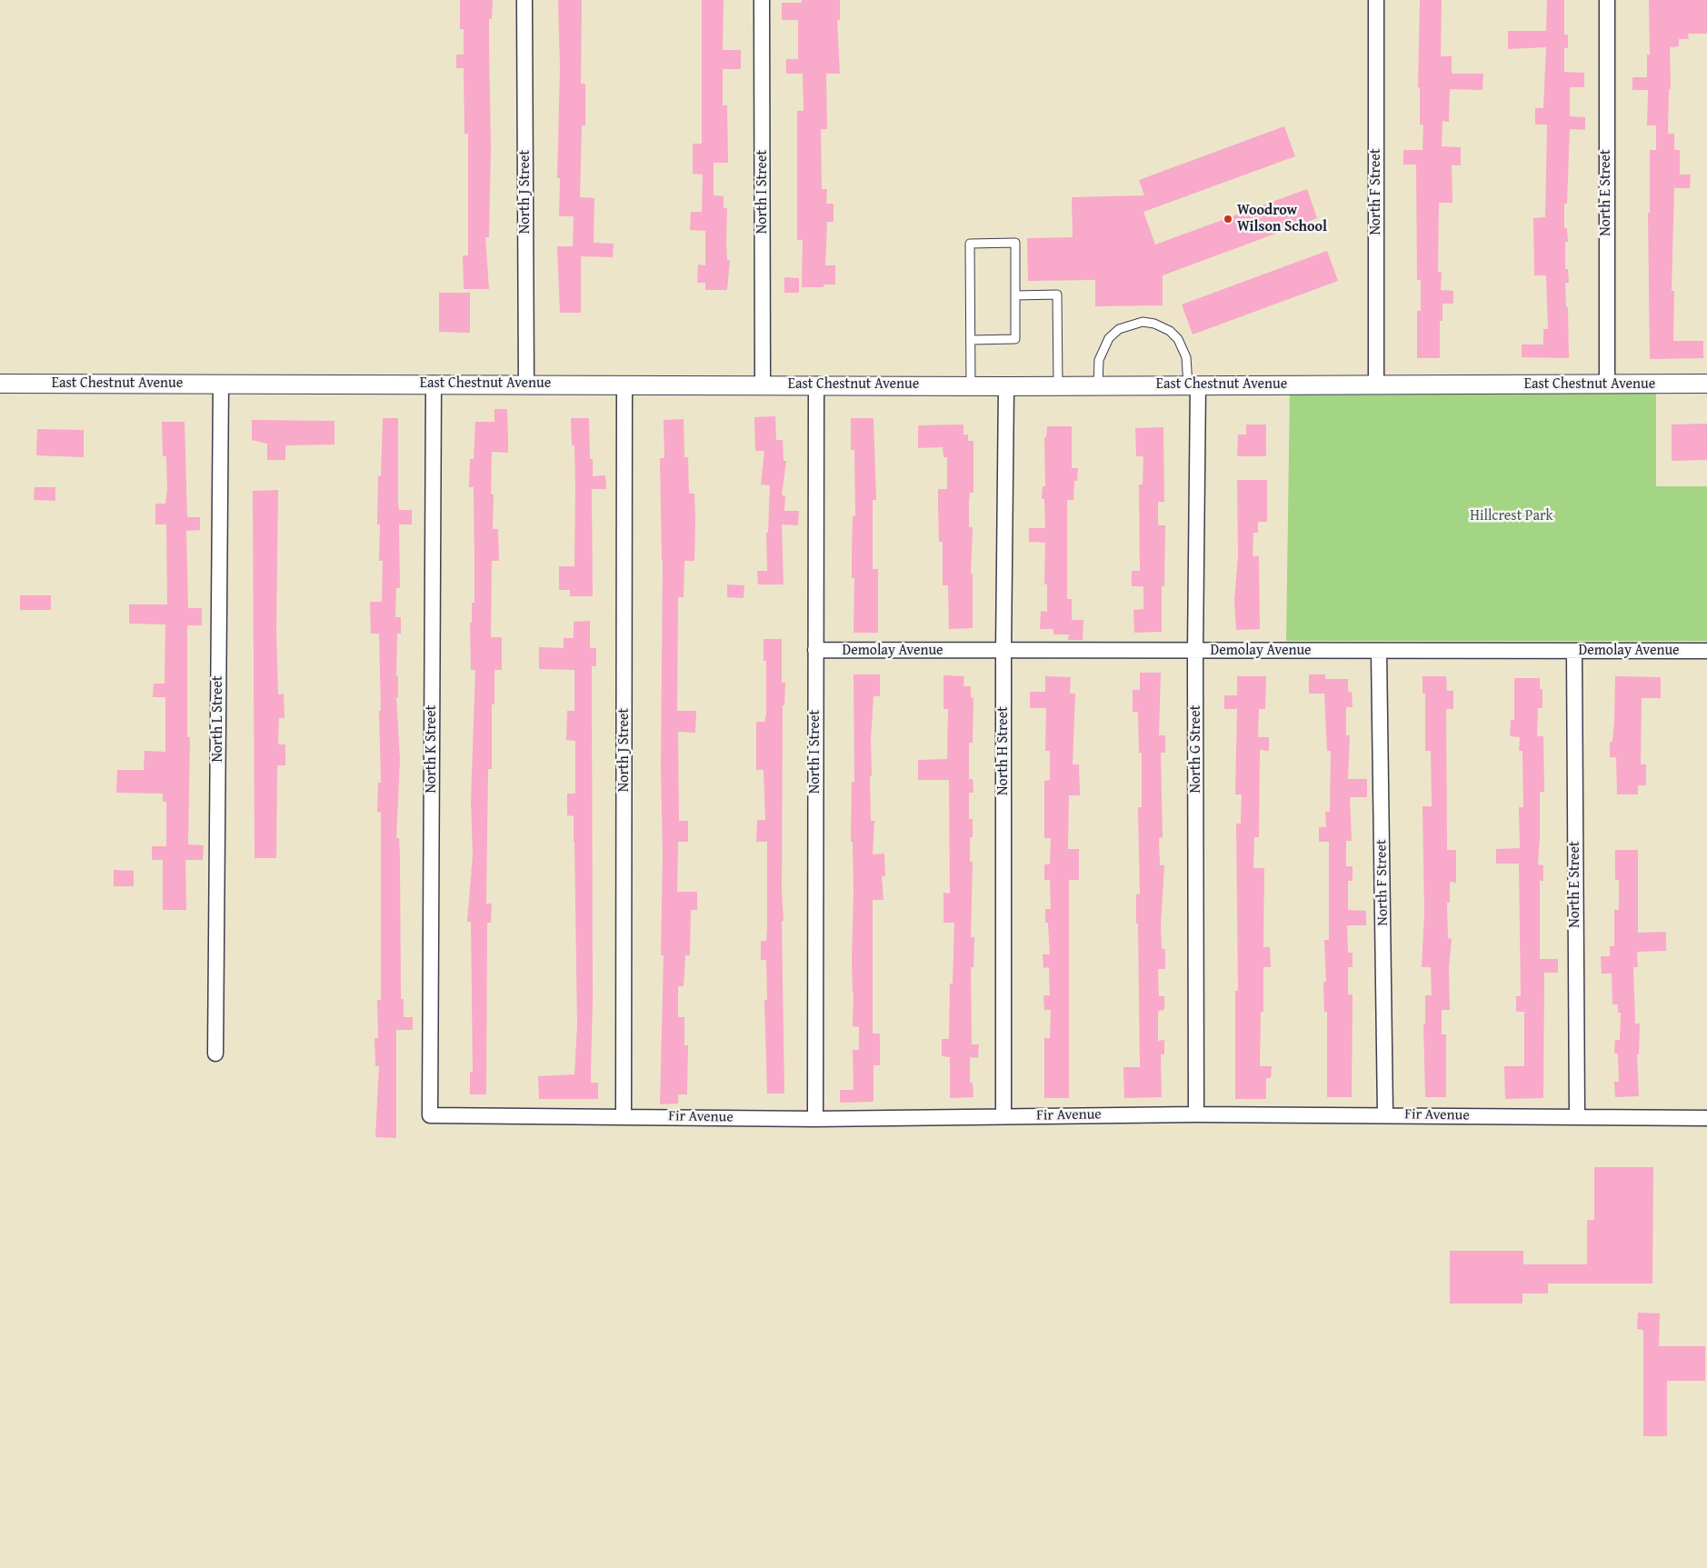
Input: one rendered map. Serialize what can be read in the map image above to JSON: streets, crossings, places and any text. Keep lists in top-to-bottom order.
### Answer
{
  "streets": {
    "street": [
      "North J Street",
      "North I Street",
      "North F Street",
      "North E Street",
      "East Chestnut Avenue",
      "Demolay Avenue",
      "North L Street",
      "North K Street",
      "North G Street",
      "North H Street",
      "Fir Avenue"
    ]
  },
  "crossings": [
    ["North J Street", "East Chestnut Avenue"],
    ["North J Street", "Fir Avenue"],
    ["North I Street", "East Chestnut Avenue"],
    ["North I Street", "Demolay Avenue"],
    ["North I Street", "Fir Avenue"],
    ["North F Street", "East Chestnut Avenue"],
    ["North F Street", "Demolay Avenue"],
    ["North F Street", "Fir Avenue"],
    ["North E Street", "East Chestnut Avenue"],
    ["North E Street", "Demolay Avenue"],
    ["North E Street", "Fir Avenue"],
    ["East Chestnut Avenue", "North L Street"],
    ["East Chestnut Avenue", "North K Street"],
    ["East Chestnut Avenue", "North G Street"],
    ["East Chestnut Avenue", "North H Street"],
    ["Demolay Avenue", "North G Street"],
    ["Demolay Avenue", "North H Street"],
    ["North K Street", "Fir Avenue"],
    ["North G Street", "Fir Avenue"],
    ["North H Street", "Fir Avenue"]
  ],
  "parks": ["Hillcrest Park"],
  "places": ["Woodrow Wilson School"]
}
